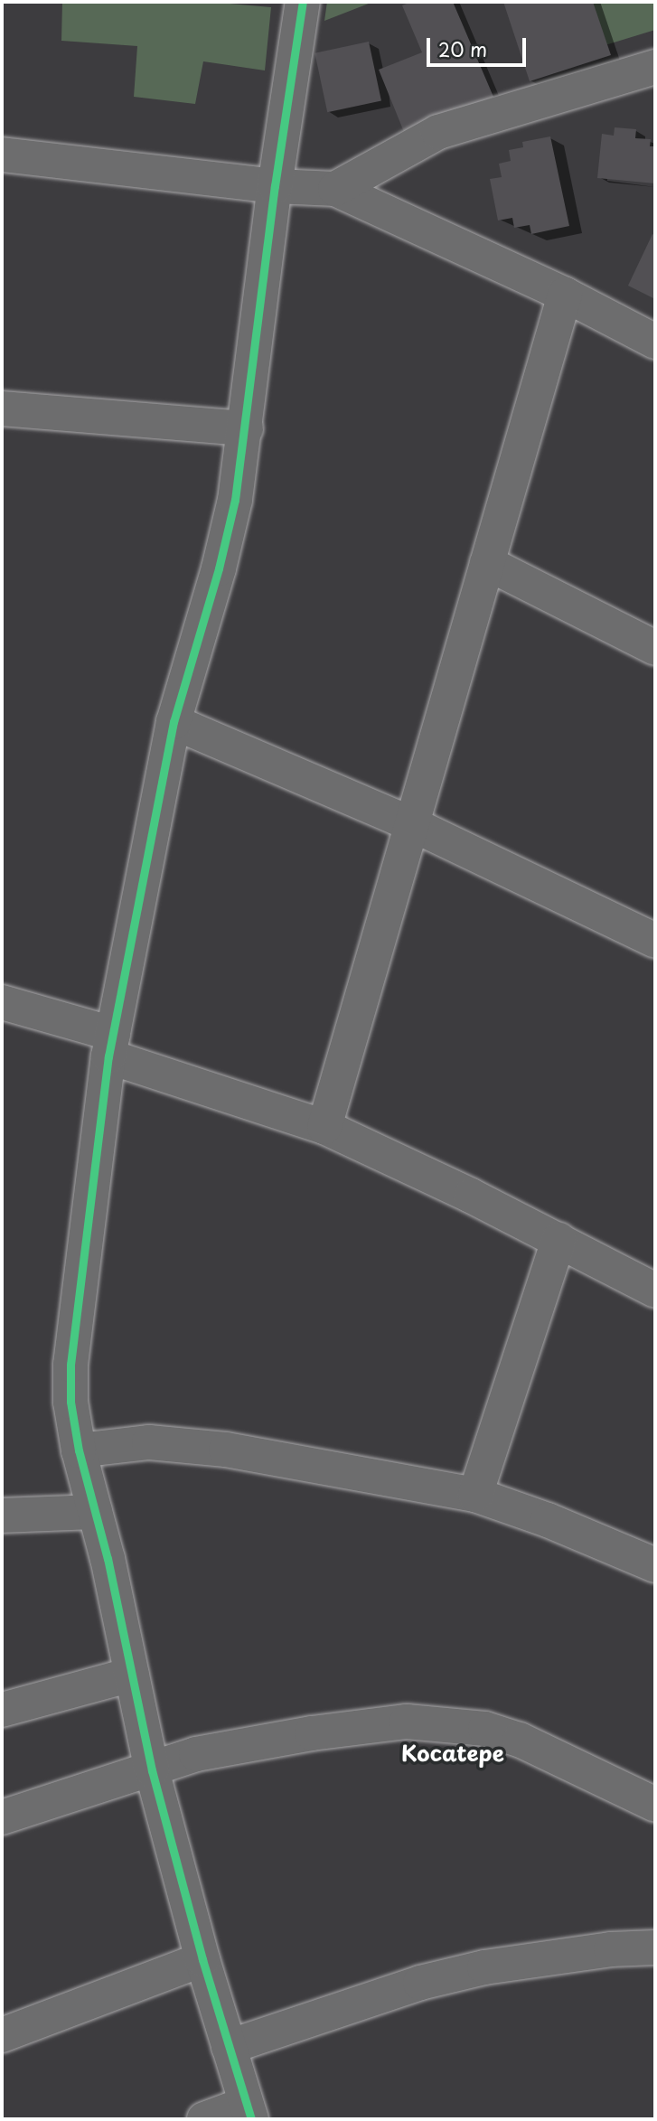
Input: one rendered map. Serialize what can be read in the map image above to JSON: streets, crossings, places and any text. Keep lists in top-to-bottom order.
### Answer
{
  "districts": ["Kocatepe"],
  "scale_bar": "20 m"
}
